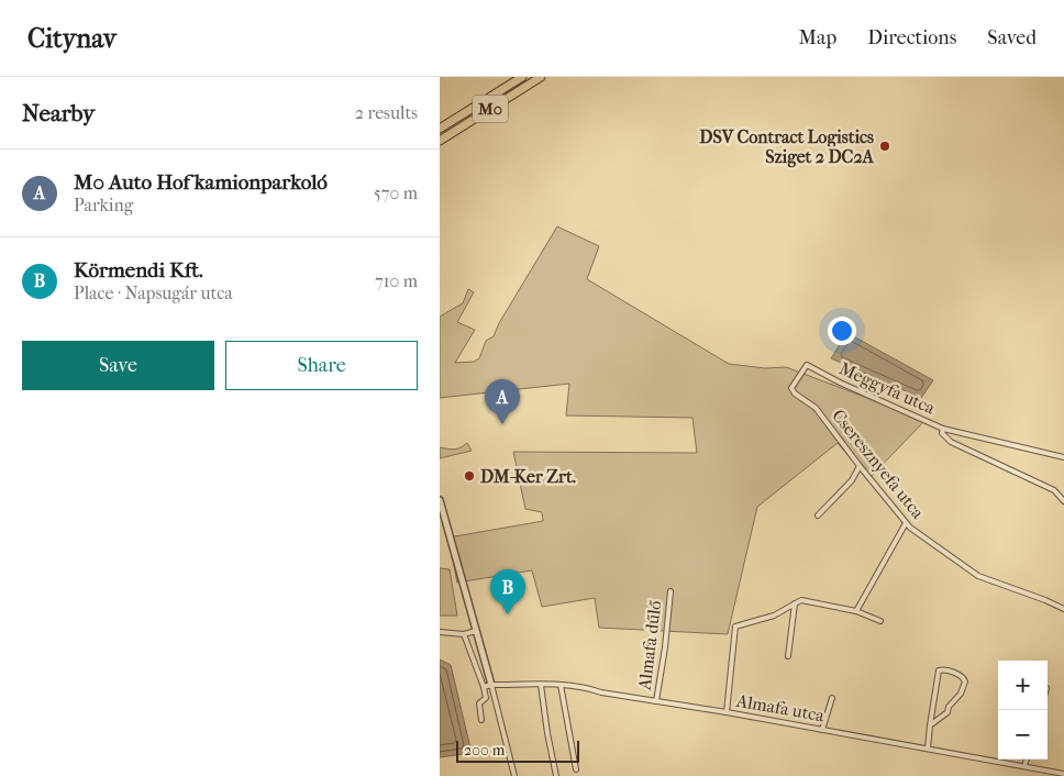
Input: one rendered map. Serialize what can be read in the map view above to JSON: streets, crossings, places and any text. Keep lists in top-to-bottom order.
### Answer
{
  "streets": {
    "highway": ["M0"],
    "street": [
      "Meggyfa utca",
      "Cseresznyefa utca",
      "Almafa dűlő",
      "Almafa utca"
    ]
  },
  "crossings": [
    ["Meggyfa utca", "Cseresznyefa utca"],
    ["Almafa dűlő", "Almafa utca"]
  ],
  "places": ["DSV Contract Logistics Sziget 2 DC2A", "DM-Ker Zrt."],
  "scale_bar": "200 m",
  "page": {
    "header": "Citynav",
    "nav": ["Map", "Directions", "Saved"],
    "heading": ["Nearby", "2 results"],
    "list": [
      {
        "mark": "A",
        "name": "M0 Auto Hof kamionparkoló",
        "note": "Parking",
        "value": "570 m"
      },
      {
        "mark": "B",
        "name": "Körmendi Kft.",
        "note": "Place · Napsugár utca",
        "value": "710 m"
      }
    ],
    "buttons": ["Save", "Share"],
    "pins": ["A", "B"],
    "map_buttons": ["+", "−"],
    "scale": "200 m"
  }
}
